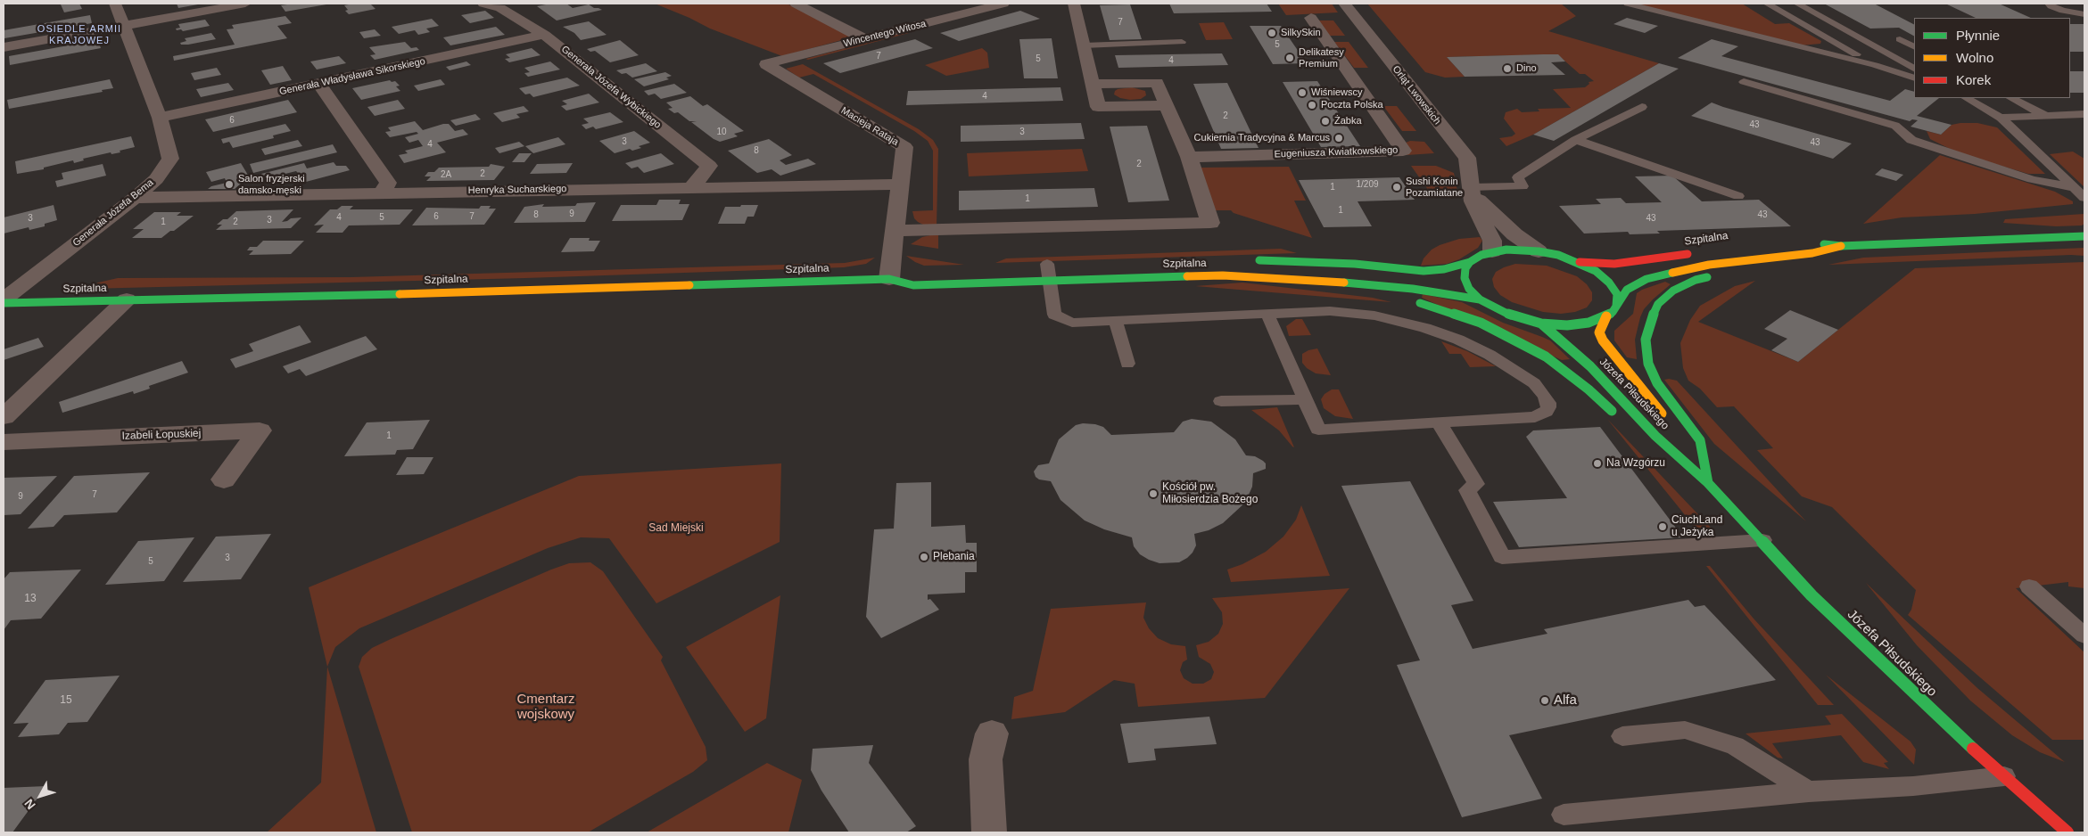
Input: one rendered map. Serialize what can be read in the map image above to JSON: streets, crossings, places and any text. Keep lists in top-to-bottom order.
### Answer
{
  "streets": {
    "street": [
      "Wincentego Witosa",
      "Generała Władysława Sikorskiego",
      "Generała Józefa Wybickiego",
      "Orląt Lwowskich",
      "Macieja Rataja",
      "Eugeniusza Kwiatkowskiego",
      "Henryka Sucharskiego",
      "Generała Józefa Bema",
      "Szpitalna",
      "Józefa Piłsudskiego",
      "Izabeli Łopuskiej"
    ]
  },
  "crossings": [
    ["Wincentego Witosa", "Macieja Rataja"],
    ["Generała Władysława Sikorskiego", "Generała Józefa Wybickiego"],
    ["Generała Władysława Sikorskiego", "Generała Józefa Bema"],
    ["Generała Józefa Wybickiego", "Henryka Sucharskiego"],
    ["Macieja Rataja", "Henryka Sucharskiego"],
    ["Macieja Rataja", "Szpitalna"],
    ["Henryka Sucharskiego", "Generała Józefa Bema"]
  ],
  "districts": ["OSIEDLE ARMII KRAJOWEJ"],
  "parks": ["Sad Miejski", "Cmentarz wojskowy"],
  "places": [
    "SilkySkin",
    "Delikatesy Premium",
    "Dino",
    "Wiśniewscy",
    "Poczta Polska",
    "Żabka",
    "Cukiernia Tradycyjna & Marcus",
    "Salon fryzjerski damsko-męski",
    "Sushi Konin Pozamiatane",
    "Na Wzgórzu",
    "Kościół pw. Miłosierdzia Bożego",
    "CiuchLand u Jeżyka",
    "Plebania",
    "Alfa"
  ],
  "house_numbers": [
    "7",
    "5",
    "7",
    "5",
    "4",
    "4",
    "2",
    "6",
    "43",
    "10",
    "3",
    "3",
    "43",
    "4",
    "8",
    "2",
    "2",
    "2A",
    "1/209",
    "1",
    "1",
    "1",
    "9",
    "8",
    "43",
    "6",
    "7",
    "4",
    "5",
    "3",
    "43",
    "3",
    "1",
    "2",
    "1",
    "7",
    "9",
    "3",
    "5",
    "13",
    "15"
  ],
  "legend": ["Płynnie", "Wolno", "Korek"],
  "north": "bottom left"
}
